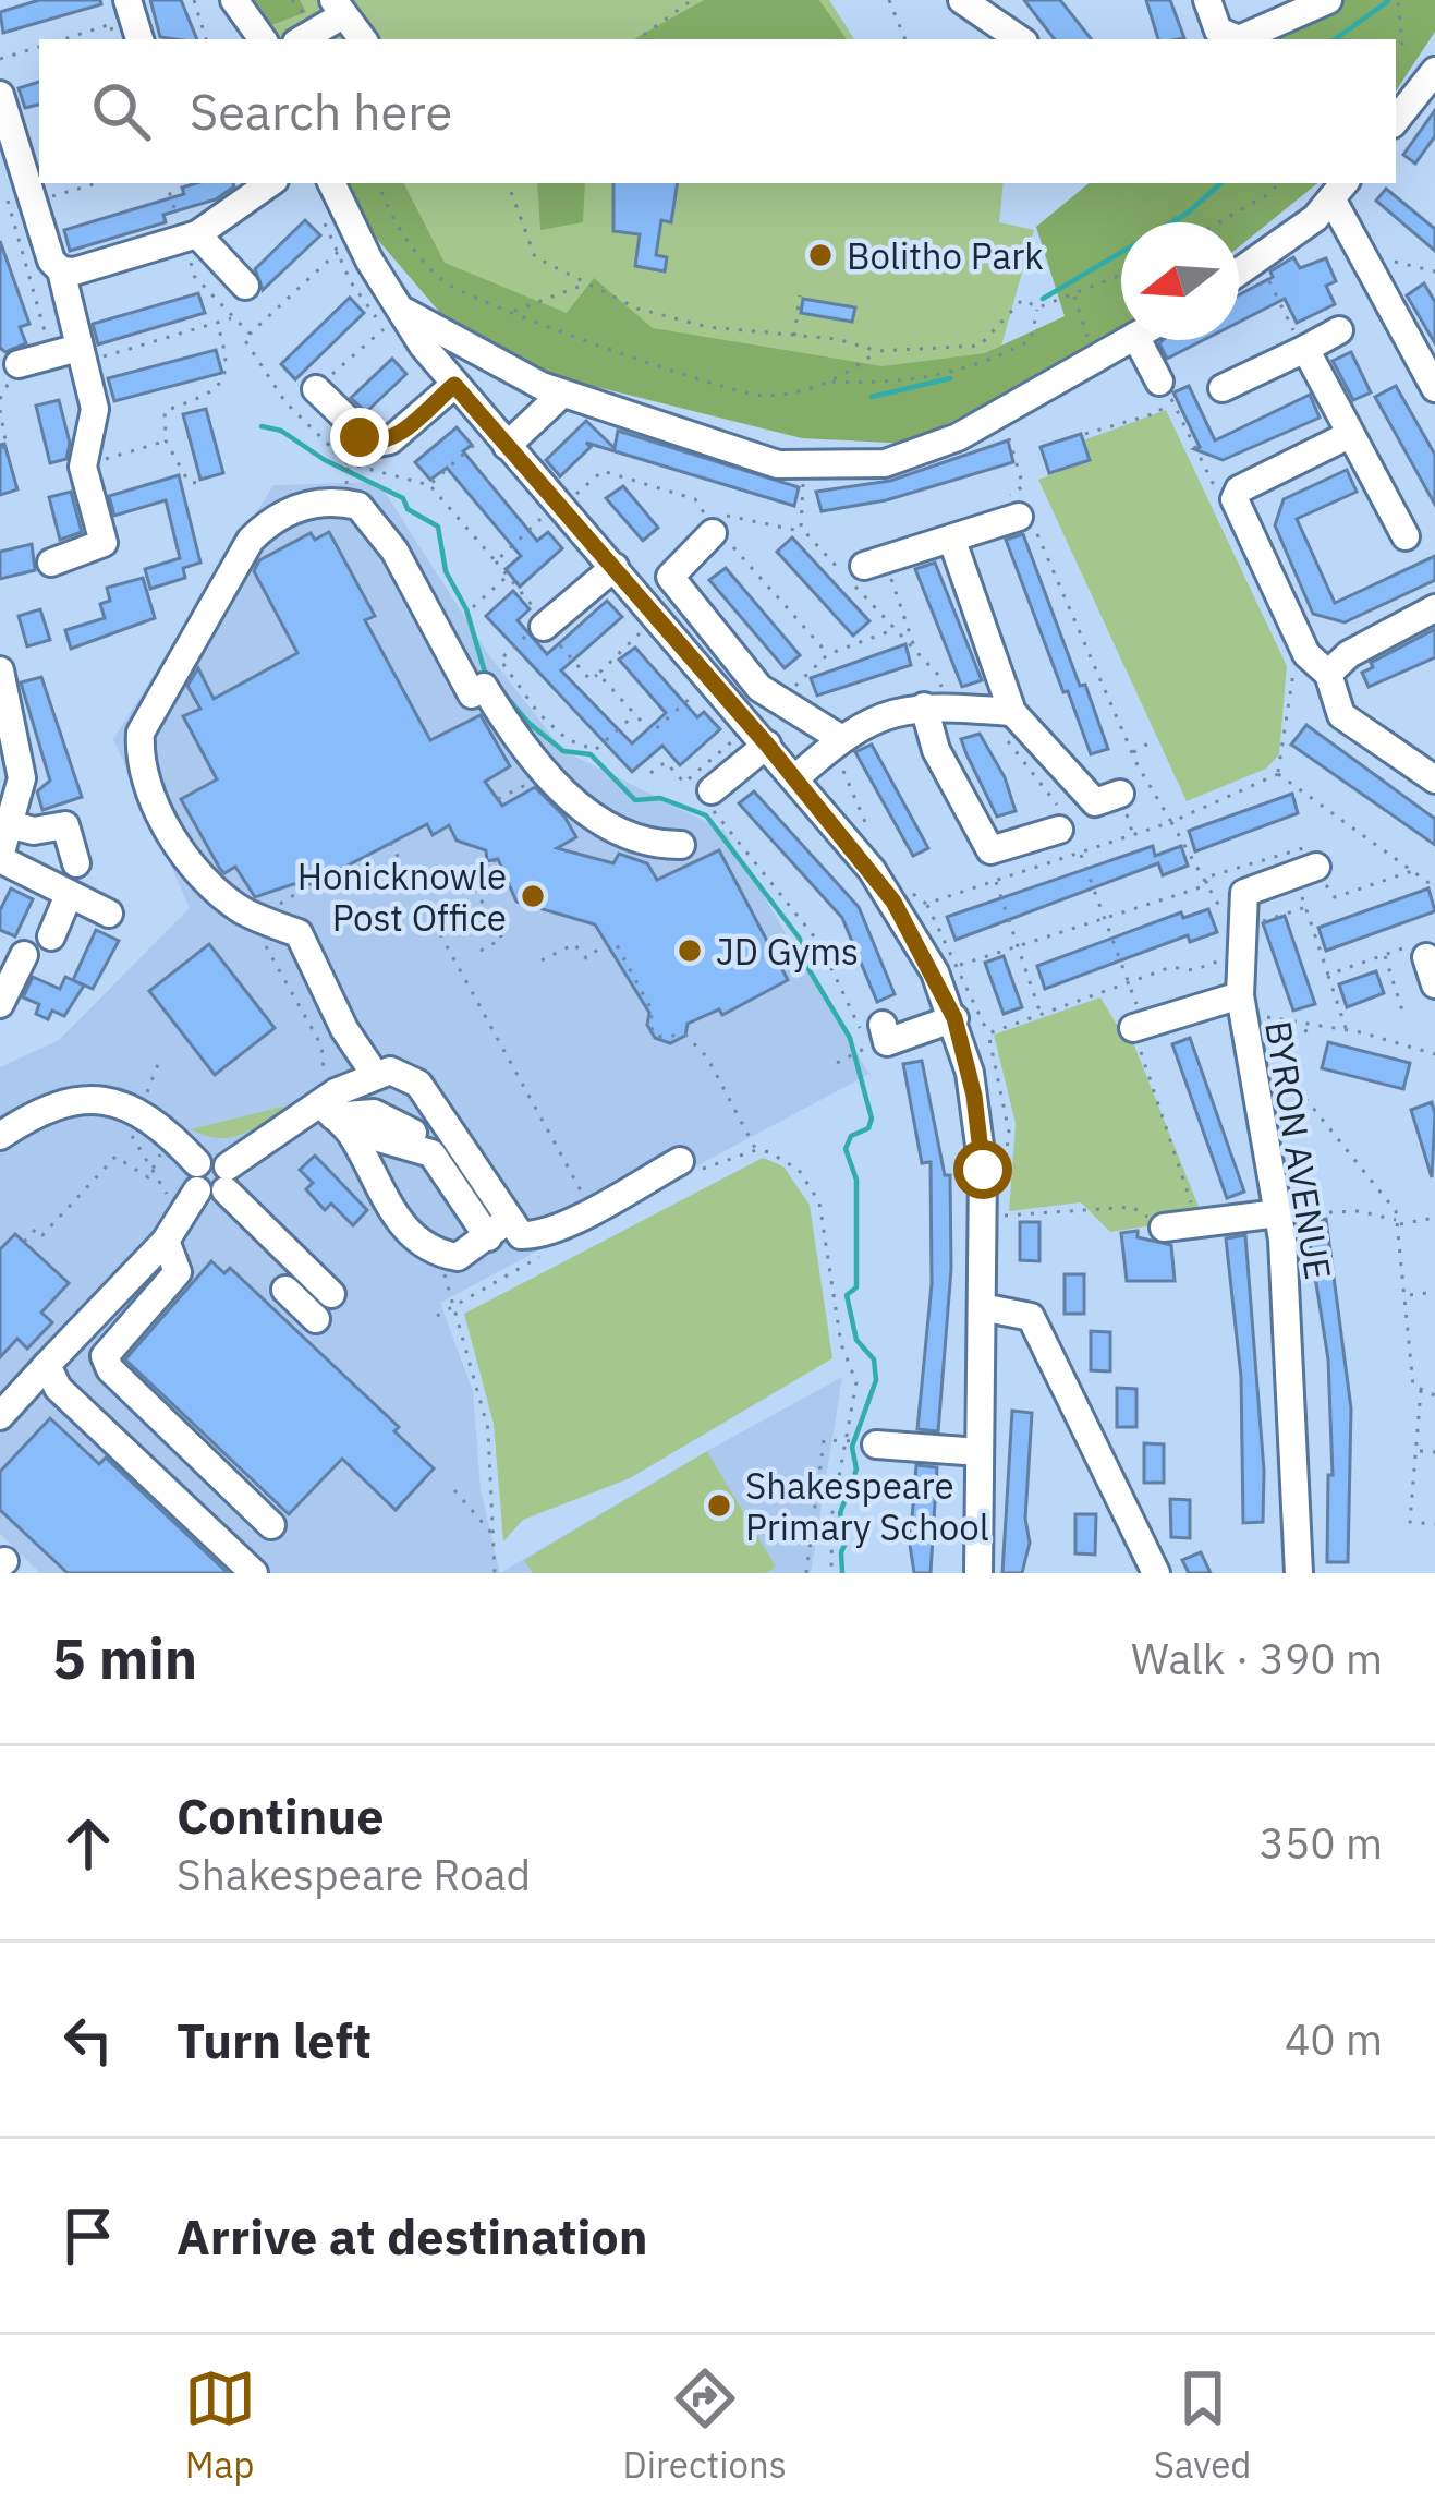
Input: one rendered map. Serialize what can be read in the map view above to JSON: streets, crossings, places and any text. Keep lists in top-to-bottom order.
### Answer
{
  "streets": {
    "street": ["BYRON AVENUE"]
  },
  "places": [
    "Bolitho Park",
    "Honicknowle Post Office",
    "JD Gyms",
    "Shakespeare Primary School"
  ],
  "north": "left",
  "page": {
    "search": "Search here",
    "heading": ["5 min", "Walk · 390 m"],
    "list": [
      ["Continue", "Shakespeare Road", "350 m"],
      ["Turn left", "40 m"],
      "Arrive at destination"
    ],
    "nav": ["Map", "Directions", "Saved"]
  }
}
